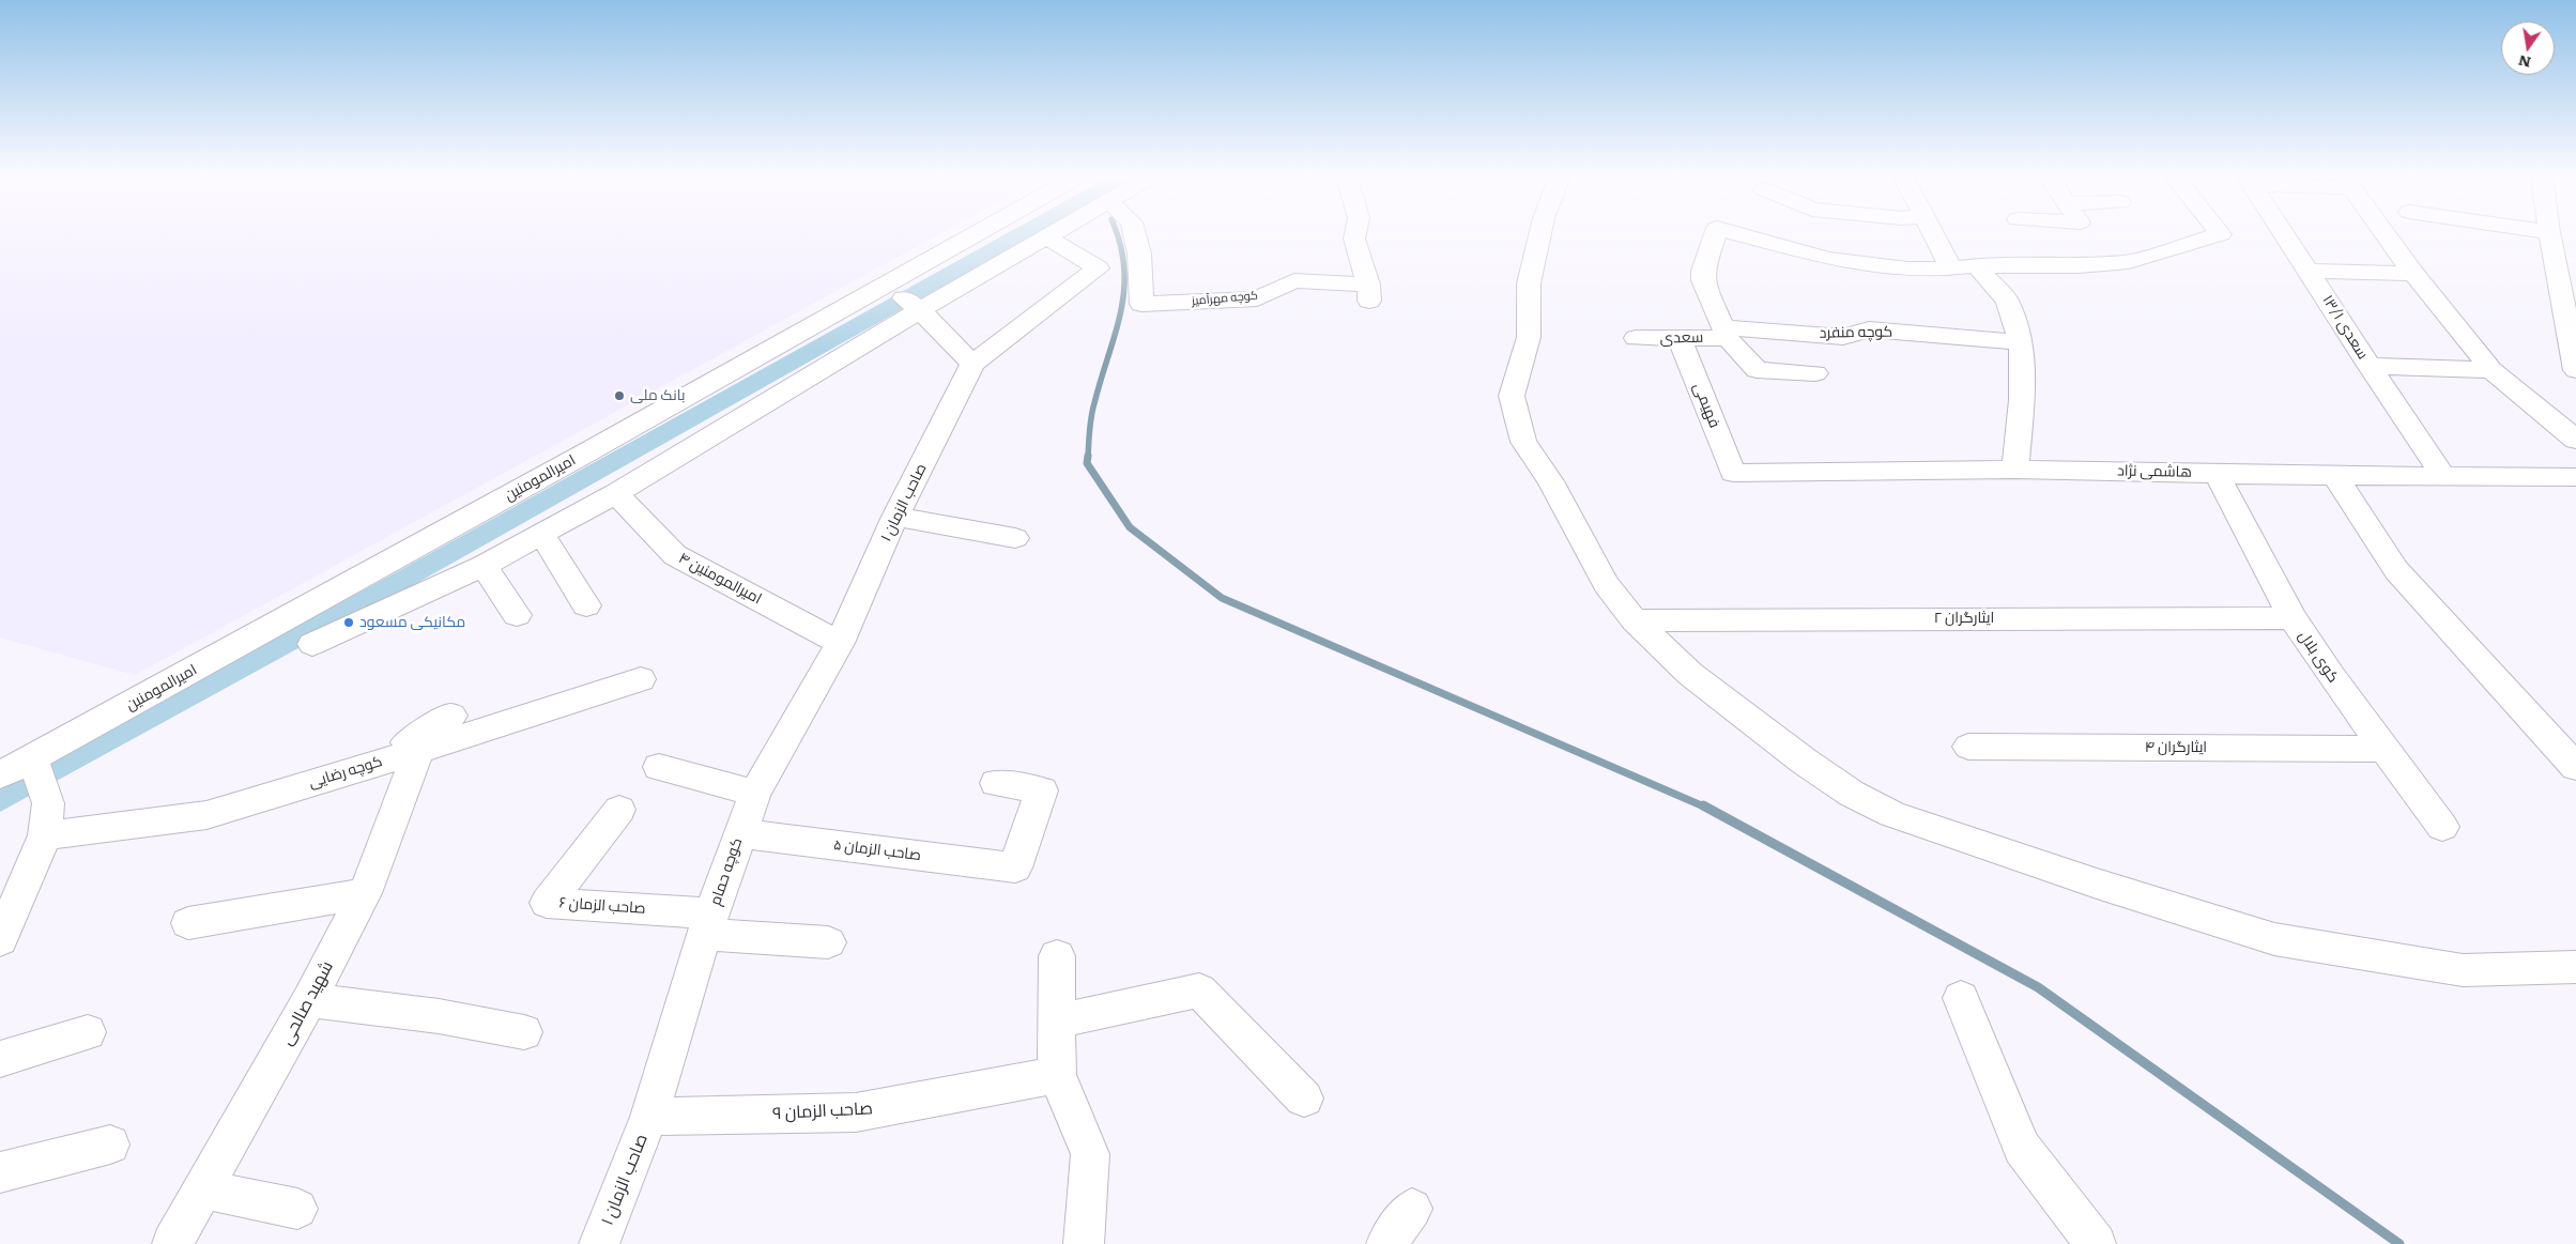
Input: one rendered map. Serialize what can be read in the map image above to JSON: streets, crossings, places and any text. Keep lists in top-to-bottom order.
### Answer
{
  "streets": {
    "street": [
      "کوچه مهرآمیز",
      "سعدی ۱۳/۱",
      "کوچه منفرد",
      "سعدی",
      "فهیمی",
      "هاشمی نژاد",
      "امیرالمومنین",
      "صاحب الزمان ۱",
      "امیرالمومنین ۴",
      "ایثارگران ۲",
      "کوی بلال",
      "ایثارگران ۴",
      "کوچه رضایی",
      "صاحب الزمان ۵",
      "کوچه حمام",
      "صاحب الزمان ۶",
      "شهید صالحی",
      "صاحب الزمان ۹"
    ]
  },
  "crossings": [
    ["سعدی ۱۳/۱", "هاشمی نژاد"],
    ["کوچه منفرد", "سعدی"],
    ["سعدی", "فهیمی"],
    ["فهیمی", "هاشمی نژاد"],
    ["هاشمی نژاد", "کوی بلال"],
    ["صاحب الزمان ۱", "امیرالمومنین ۴"],
    ["صاحب الزمان ۱", "کوچه حمام"],
    ["صاحب الزمان ۱", "صاحب الزمان ۹"],
    ["امیرالمومنین ۴", "کوچه حمام"],
    ["ایثارگران ۲", "کوی بلال"],
    ["کوی بلال", "ایثارگران ۴"],
    ["کوچه رضایی", "شهید صالحی"],
    ["صاحب الزمان ۵", "کوچه حمام"],
    ["کوچه حمام", "صاحب الزمان ۶"],
    ["کوچه حمام", "صاحب الزمان ۹"]
  ],
  "places": ["بانک ملی", "مکانیکی مسعود"],
  "north": "bottom"
}
